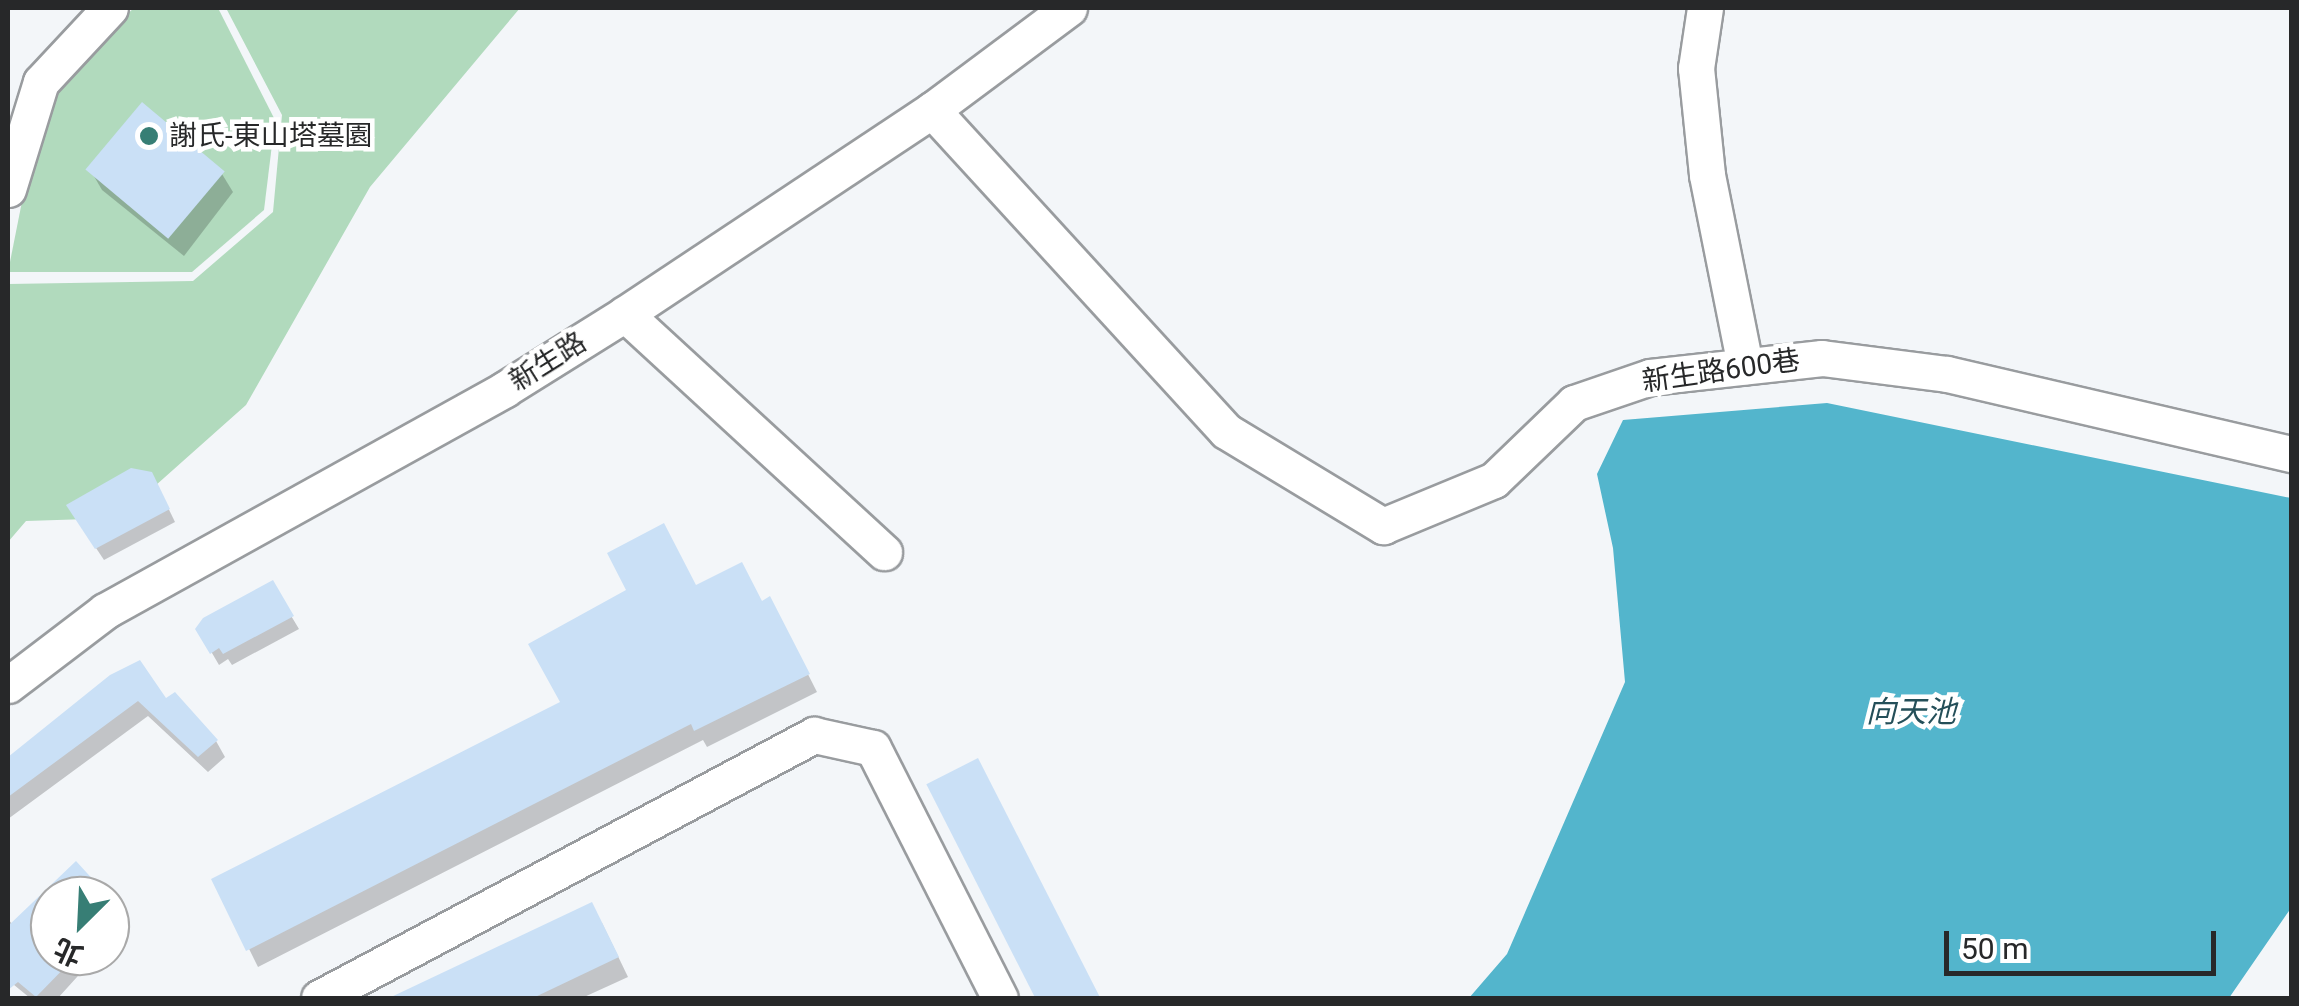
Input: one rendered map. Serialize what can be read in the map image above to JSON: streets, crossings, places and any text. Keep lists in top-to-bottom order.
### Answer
{
  "streets": {
    "street": ["新生路", "新生路600巷"]
  },
  "crossings": [
    ["新生路", "新生路600巷"]
  ],
  "water": ["向天池"],
  "places": ["謝氏-東山塔墓園"],
  "scale_bar": "50 m",
  "north": "bottom left"
}
